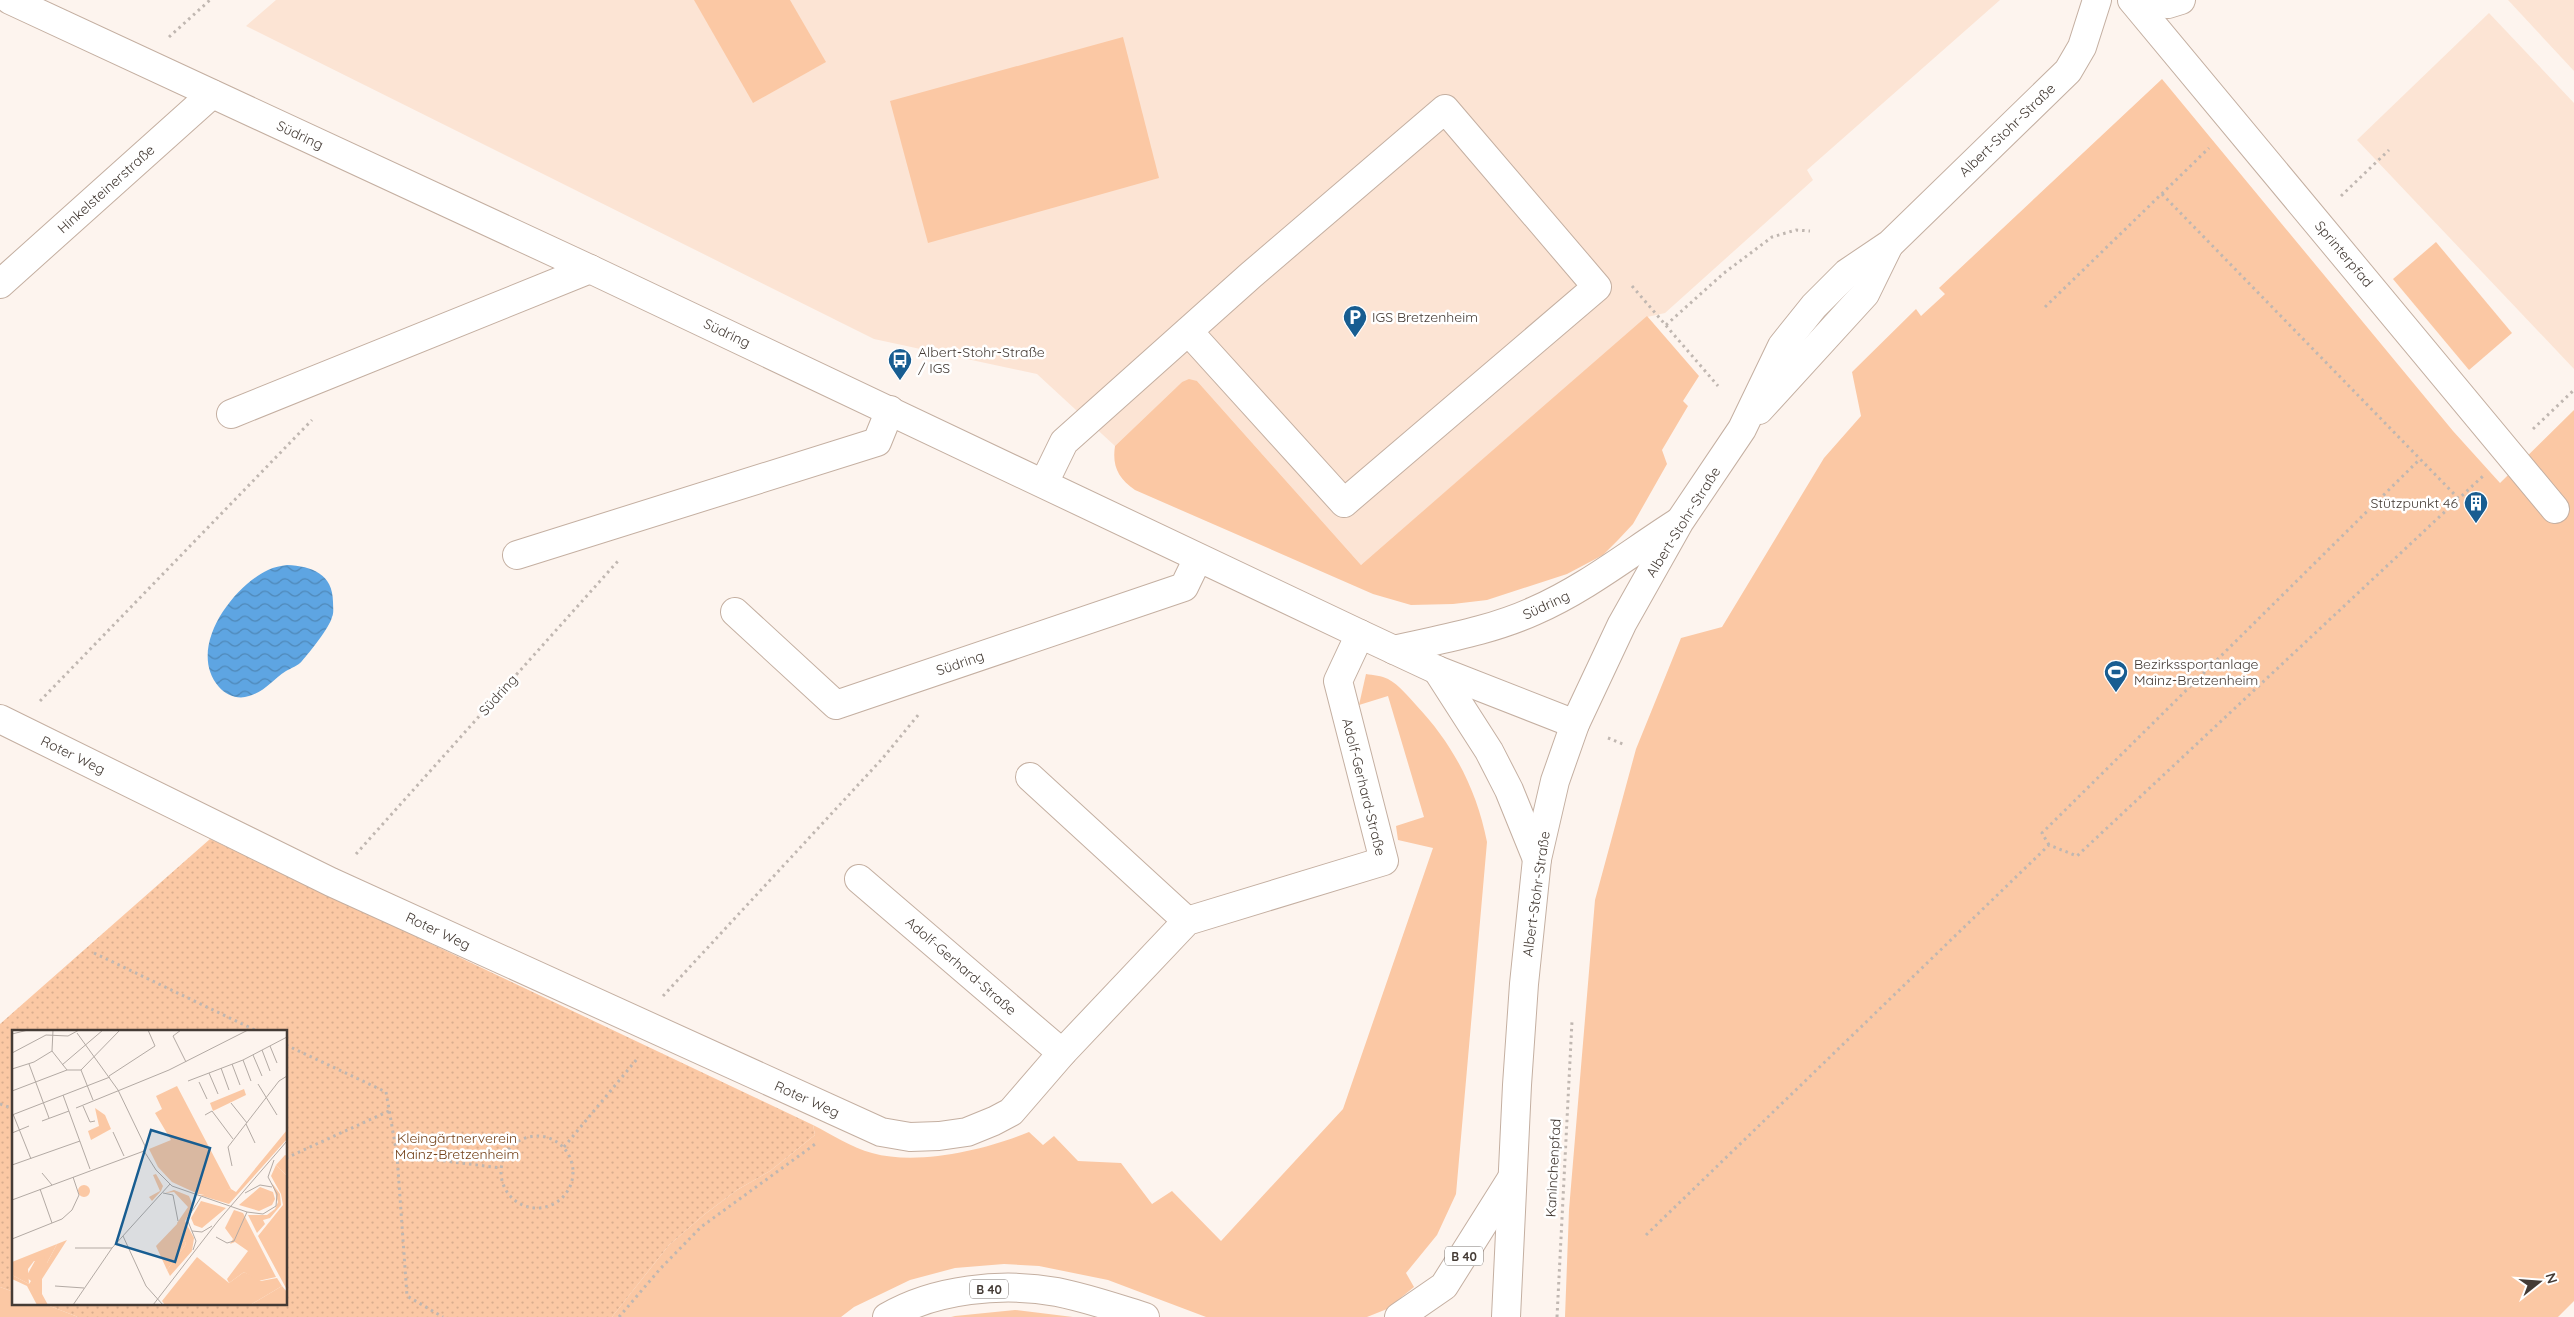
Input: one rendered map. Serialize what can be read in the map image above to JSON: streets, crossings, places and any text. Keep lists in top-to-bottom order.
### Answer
{
  "streets": {
    "main road": [
      "Albert-Stohr-Straße",
      "Südring",
      "Hinkelsteinerstraße",
      "Sprinterpfad",
      "Roter Weg",
      "Adolf-Gerhard-Straße",
      "B 40"
    ],
    "path": ["Kaninchenpfad"]
  },
  "crossings": [
    ["Albert-Stohr-Straße", "Südring"],
    ["Albert-Stohr-Straße", "B 40"],
    ["Südring", "Hinkelsteinerstraße"],
    ["Südring", "Roter Weg"],
    ["Südring", "Adolf-Gerhard-Straße"],
    ["Roter Weg", "Adolf-Gerhard-Straße"]
  ],
  "parks": ["Kleingärtnerverein Mainz-Bretzenheim"],
  "places": {
    "parking": ["IGS Bretzenheim"],
    "bus stop": ["Albert-Stohr-Straße / IGS"],
    "building": ["Stützpunkt 46"],
    "sports": ["Bezirkssportanlage Mainz-Bretzenheim"]
  },
  "north": "right"
}
